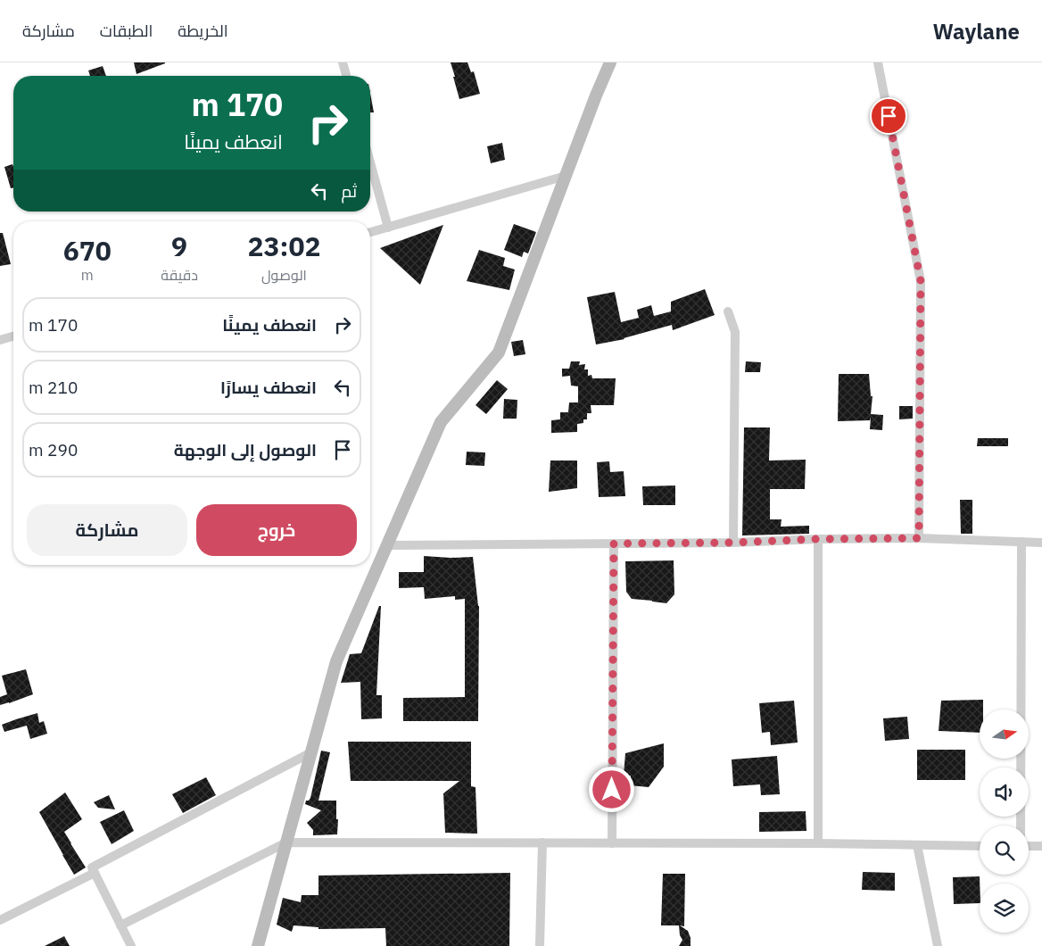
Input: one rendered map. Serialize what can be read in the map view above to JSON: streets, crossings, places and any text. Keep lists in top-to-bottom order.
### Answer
{
  "north": "right",
  "page": {
    "header": "Waylane",
    "nav": ["الخريطة", "الطبقات", "مشاركة"],
    "turn": ["170 m", "انعطف يمينًا"],
    "then": "ثم",
    "eta": [
      "23:02",
      "الوصول",
      "9",
      "دقيقة",
      "670",
      "m"
    ],
    "list": [
      {
        "name": "انعطف يمينًا",
        "value": "170 m"
      },
      {
        "name": "انعطف يسارًا",
        "value": "210 m"
      },
      {
        "name": "الوصول إلى الوجهة",
        "value": "290 m"
      }
    ],
    "buttons": ["خروج", "مشاركة"]
  }
}
